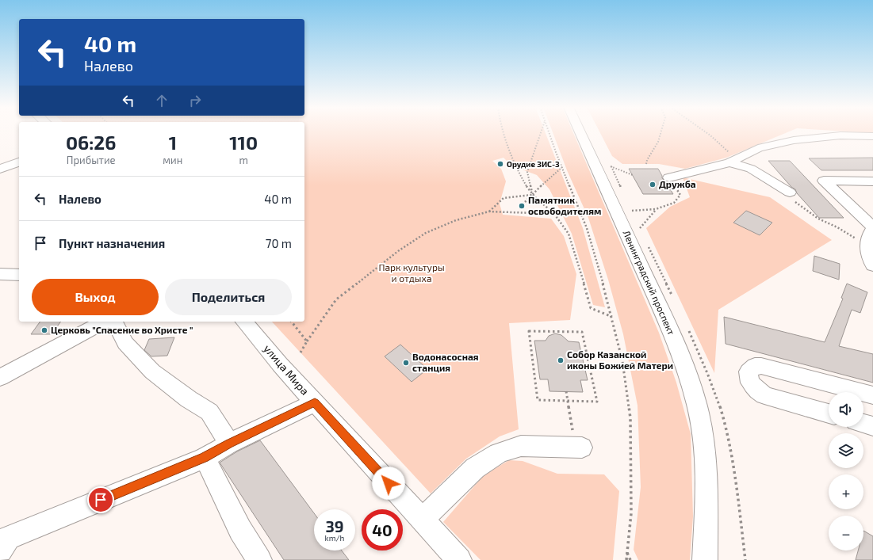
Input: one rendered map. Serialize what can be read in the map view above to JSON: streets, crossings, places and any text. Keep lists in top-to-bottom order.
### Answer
{
  "streets": {
    "street": ["Ленинградский проспект", "улица Мира"]
  },
  "parks": ["Парк культуры и отдыха"],
  "places": [
    "Орудие ЗИС-3",
    "Дружба",
    "Памятник освободителям",
    "Церковь \"Спасение во Христе \"",
    "Собор Казанской иконы Божией Матери",
    "Водонасосная станция"
  ],
  "page": {
    "turn": ["40 m", "Налево"],
    "eta": [
      "06:26",
      "Прибытие",
      "1",
      "мин",
      "110",
      "m"
    ],
    "list": [
      {
        "name": "Налево",
        "value": "40 m"
      },
      {
        "name": "Пункт назначения",
        "value": "70 m"
      }
    ],
    "buttons": ["Выход", "Поделиться"],
    "map_buttons": ["+", "−"],
    "speed": "39 km/h",
    "limit": "40"
  }
}
